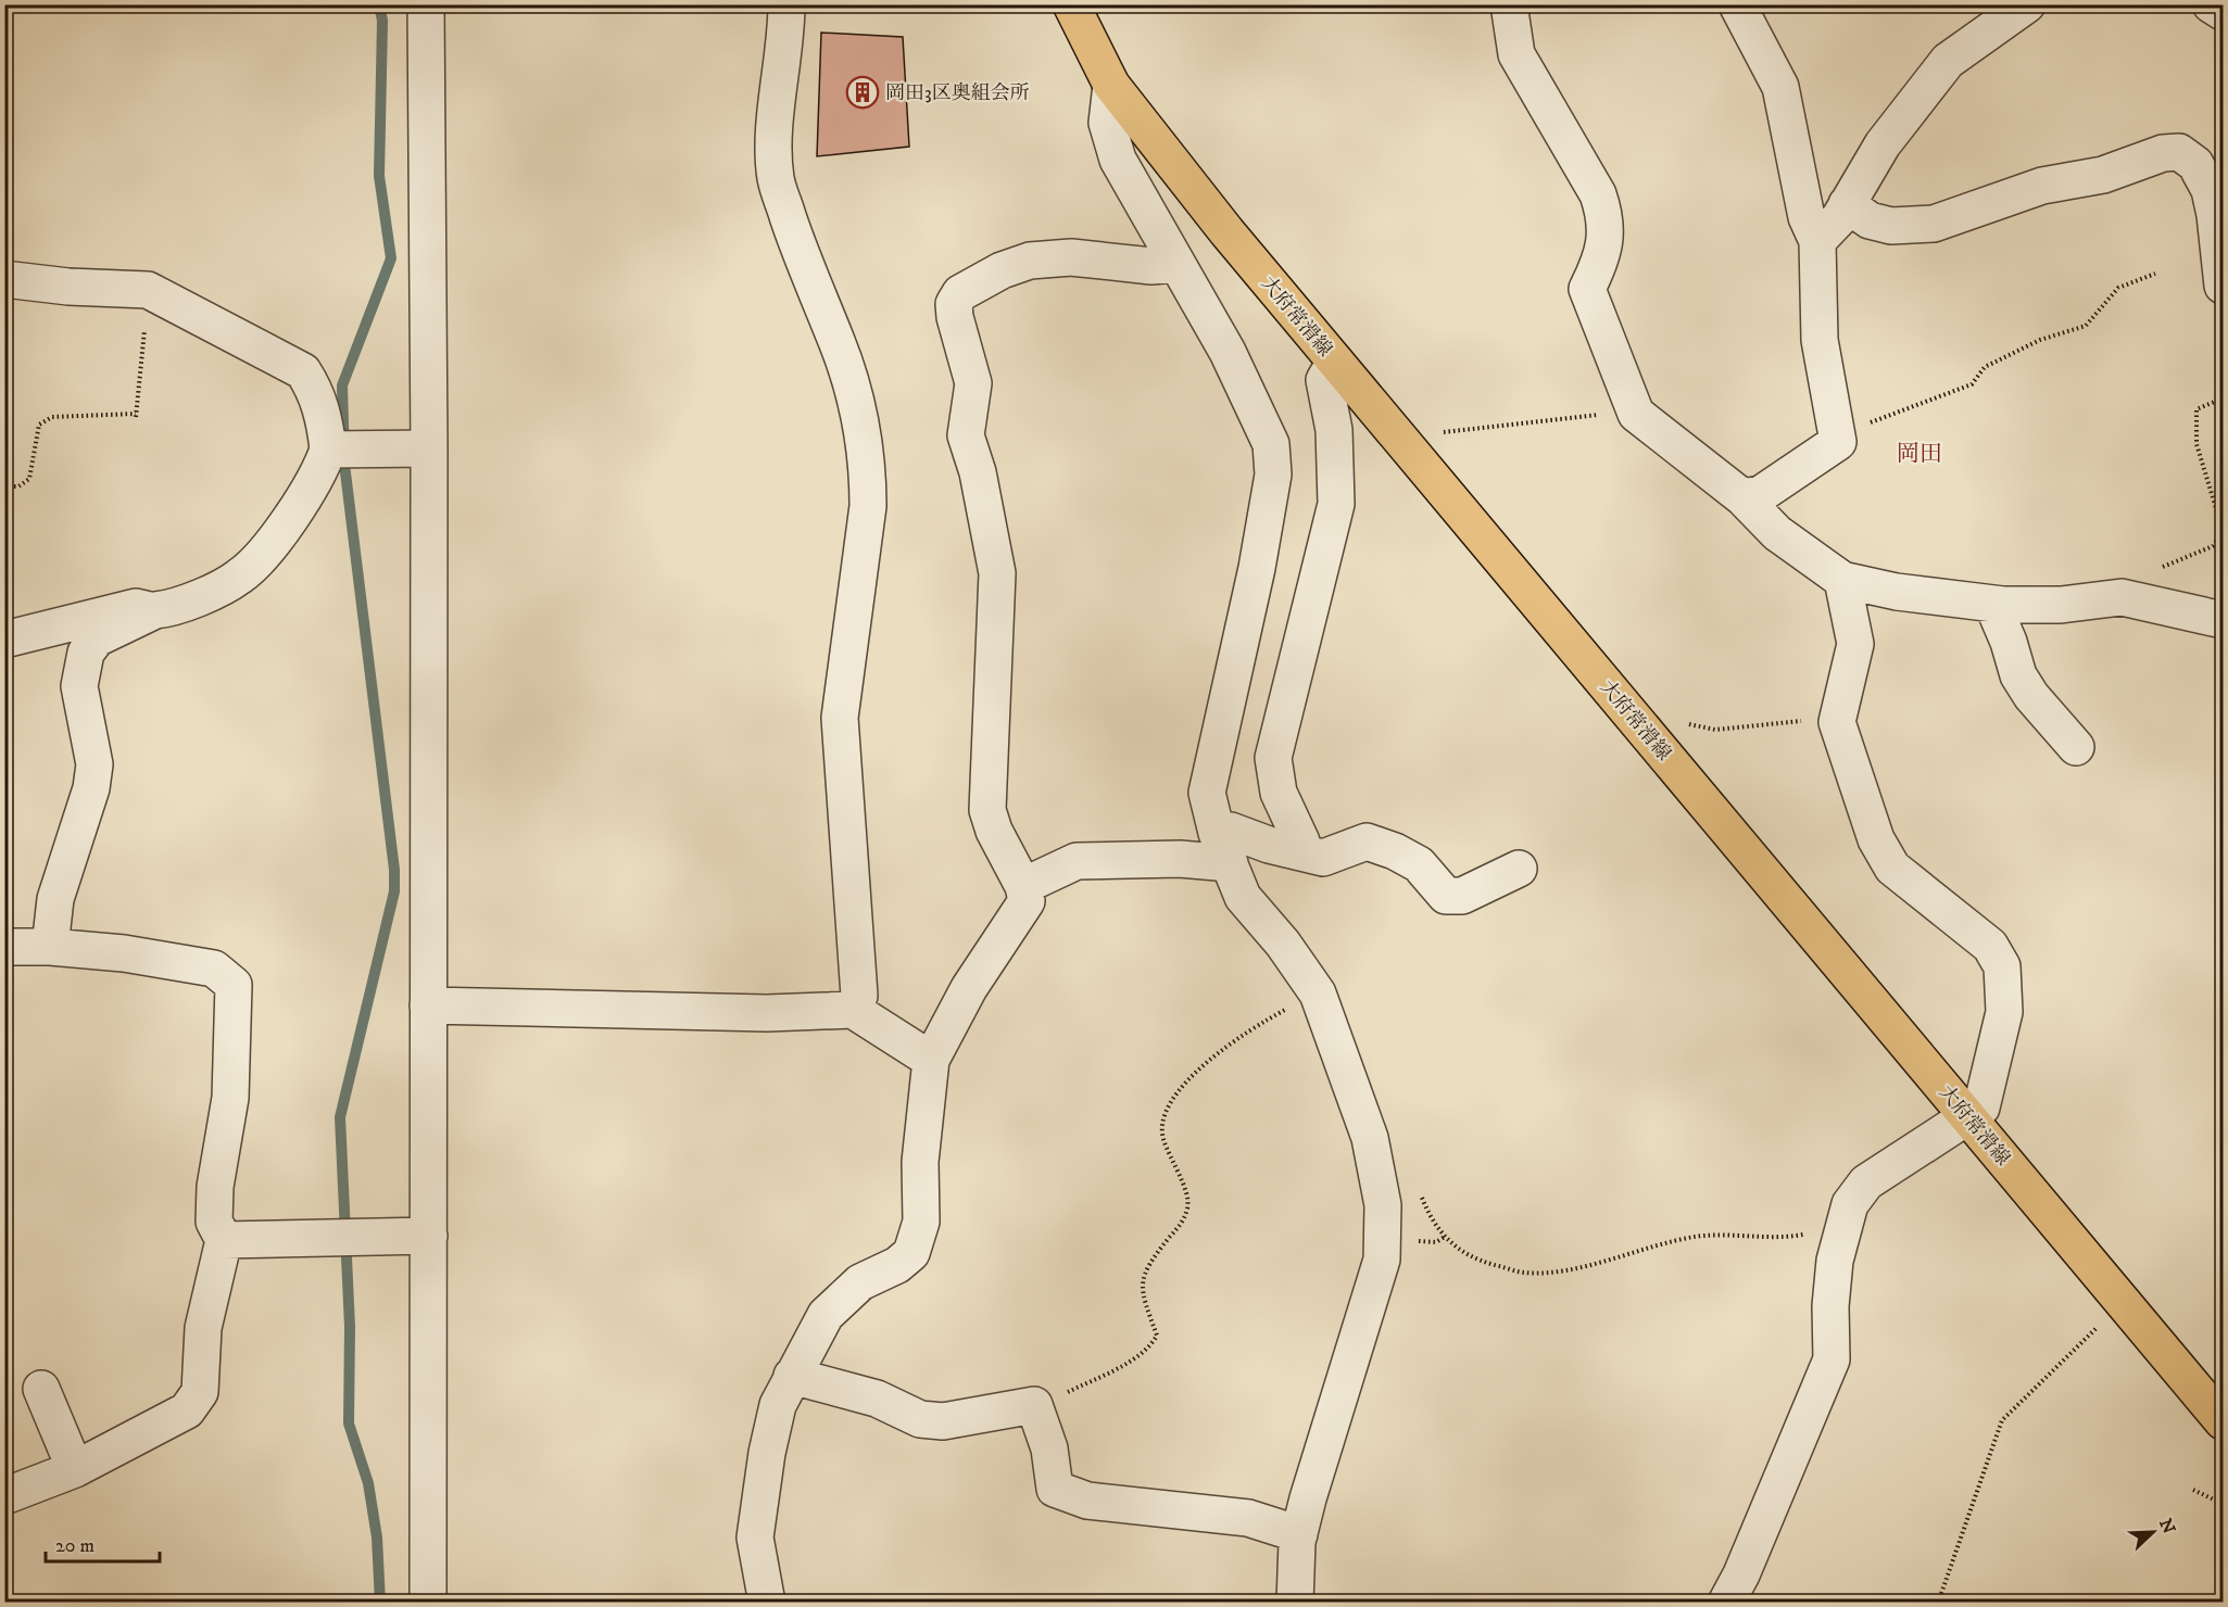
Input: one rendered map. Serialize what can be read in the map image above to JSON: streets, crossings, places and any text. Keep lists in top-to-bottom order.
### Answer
{
  "streets": {
    "main road": ["大府常滑線"]
  },
  "districts": ["岡田"],
  "places": {
    "building": ["岡田3区奥組会所"]
  },
  "scale_bar": "20 m",
  "north": "top right"
}
